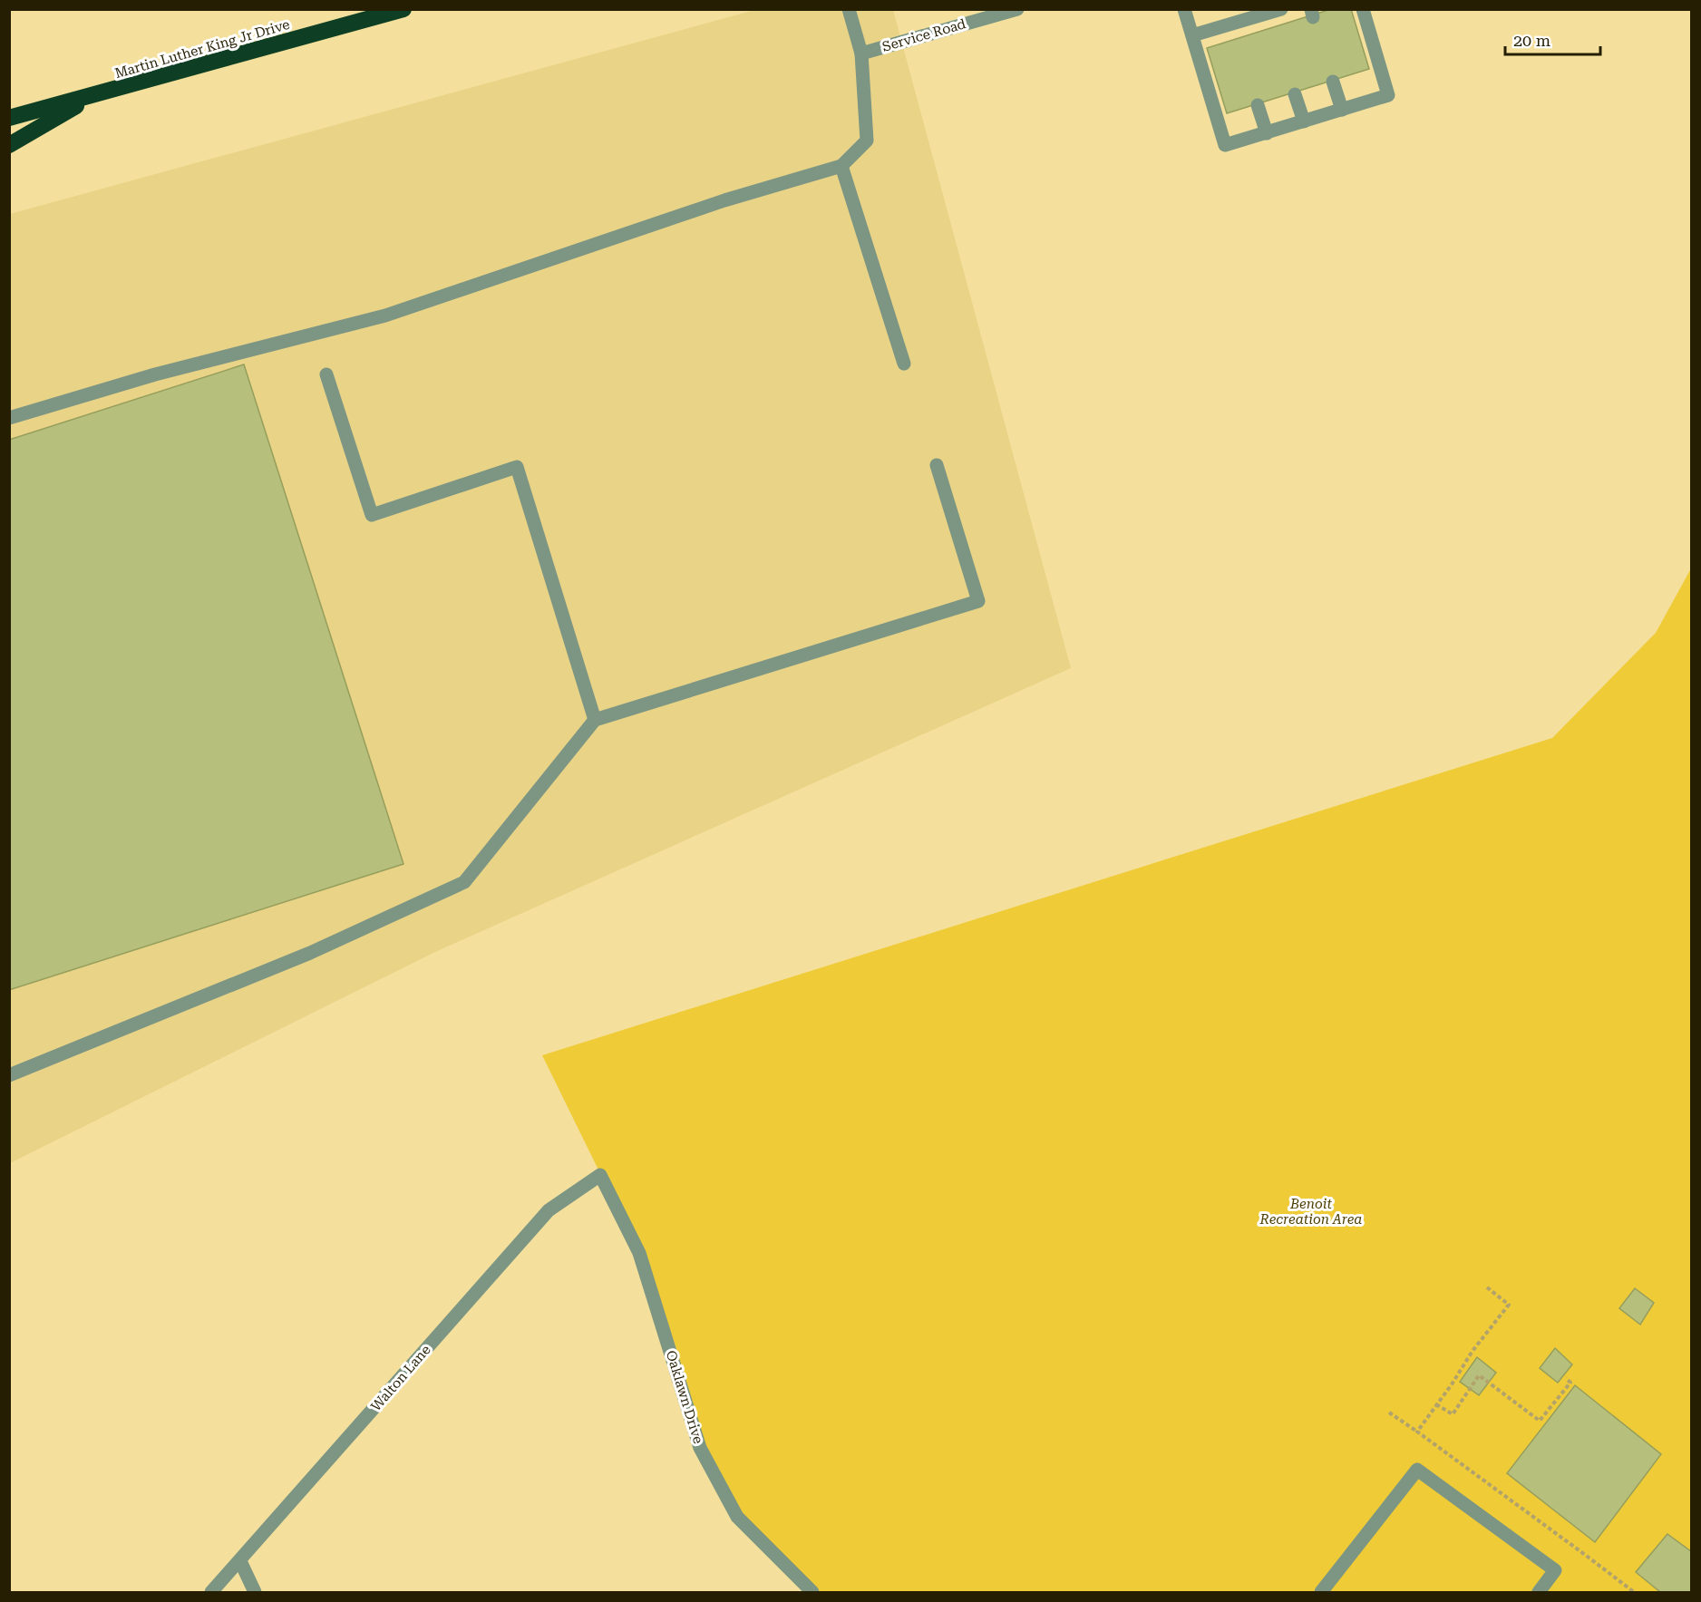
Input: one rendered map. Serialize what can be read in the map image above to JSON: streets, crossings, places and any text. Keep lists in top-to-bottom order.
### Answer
{
  "streets": {
    "highway": ["Martin Luther King Jr Drive"],
    "street": ["Service Road", "Walton Lane", "Oaklawn Drive"]
  },
  "crossings": [
    ["Walton Lane", "Oaklawn Drive"]
  ],
  "parks": ["Benoit Recreation Area"],
  "scale_bar": "20 m"
}
